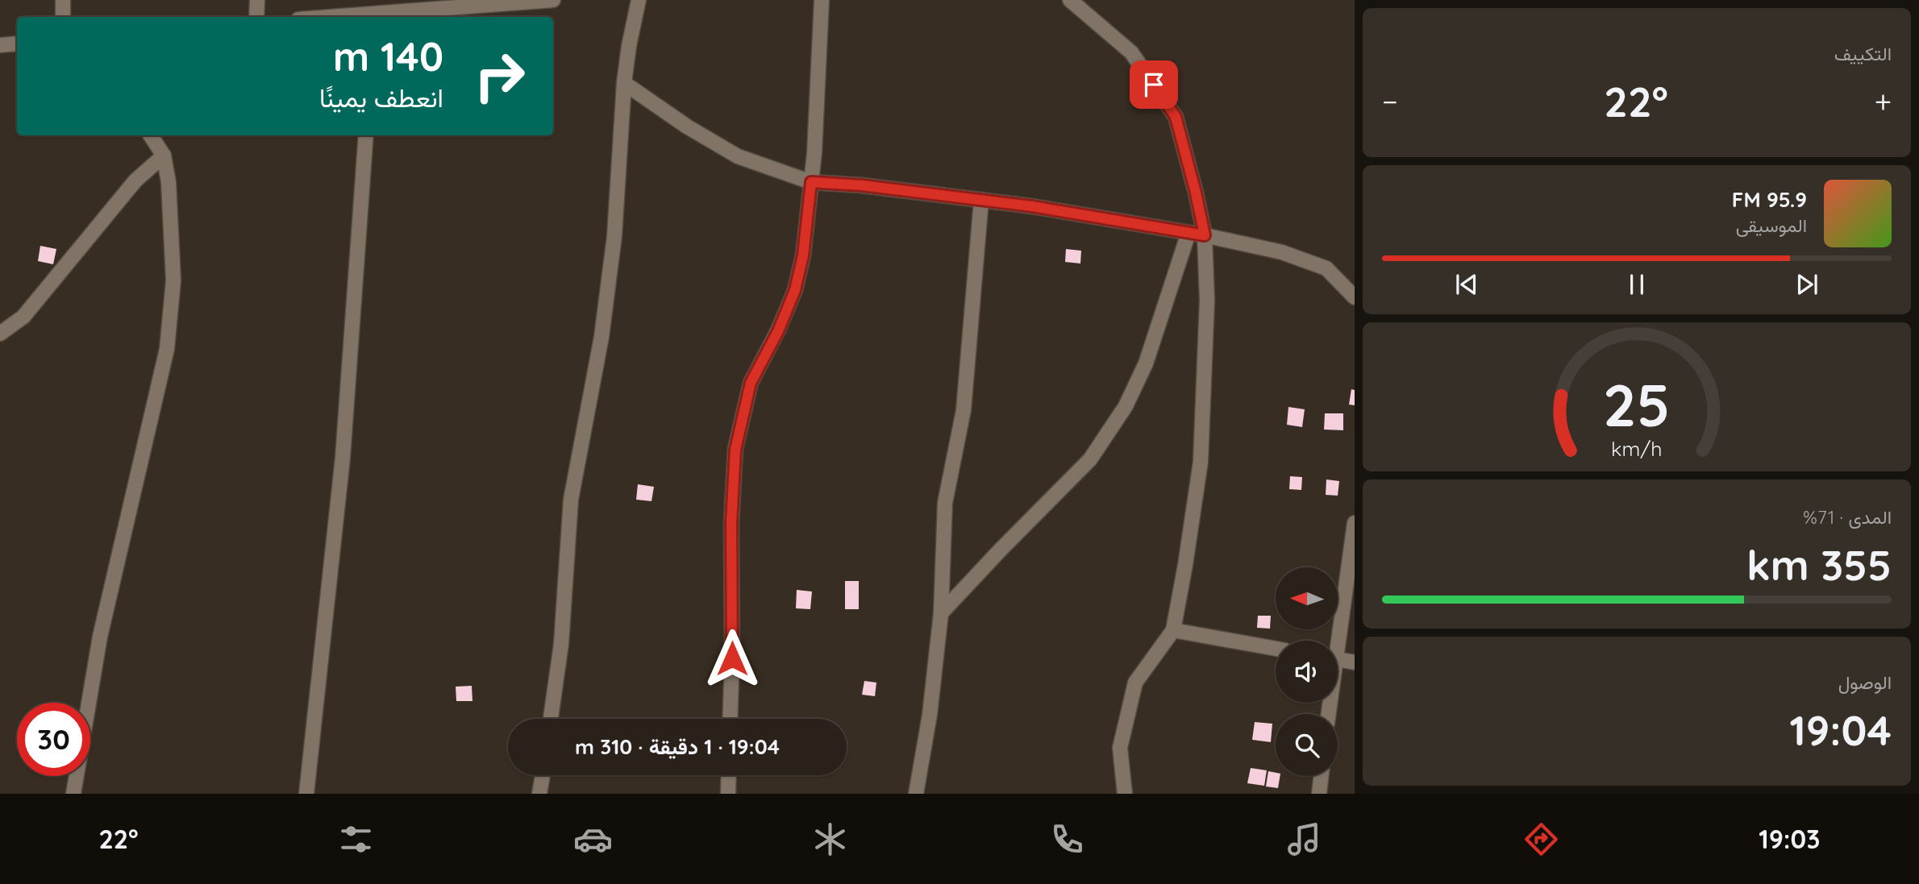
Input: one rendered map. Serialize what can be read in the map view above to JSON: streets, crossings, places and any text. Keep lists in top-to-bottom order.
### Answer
{
  "north": "left",
  "page": {
    "tile": [
      "التكييف",
      ["المدى · 71%", "355 km"],
      ["الوصول", "19:04"]
    ],
    "turn": ["140 m", "انعطف يمينًا"],
    "heat": ["−", "22°", "+"],
    "song": ["95.9 FM", "الموسيقى"],
    "limit": "30",
    "trip": "19:04 · 1 دقيقة · 310 m",
    "tabs": ["19:03", "22°"],
    "gauge": ["25", "km/h"]
  }
}
